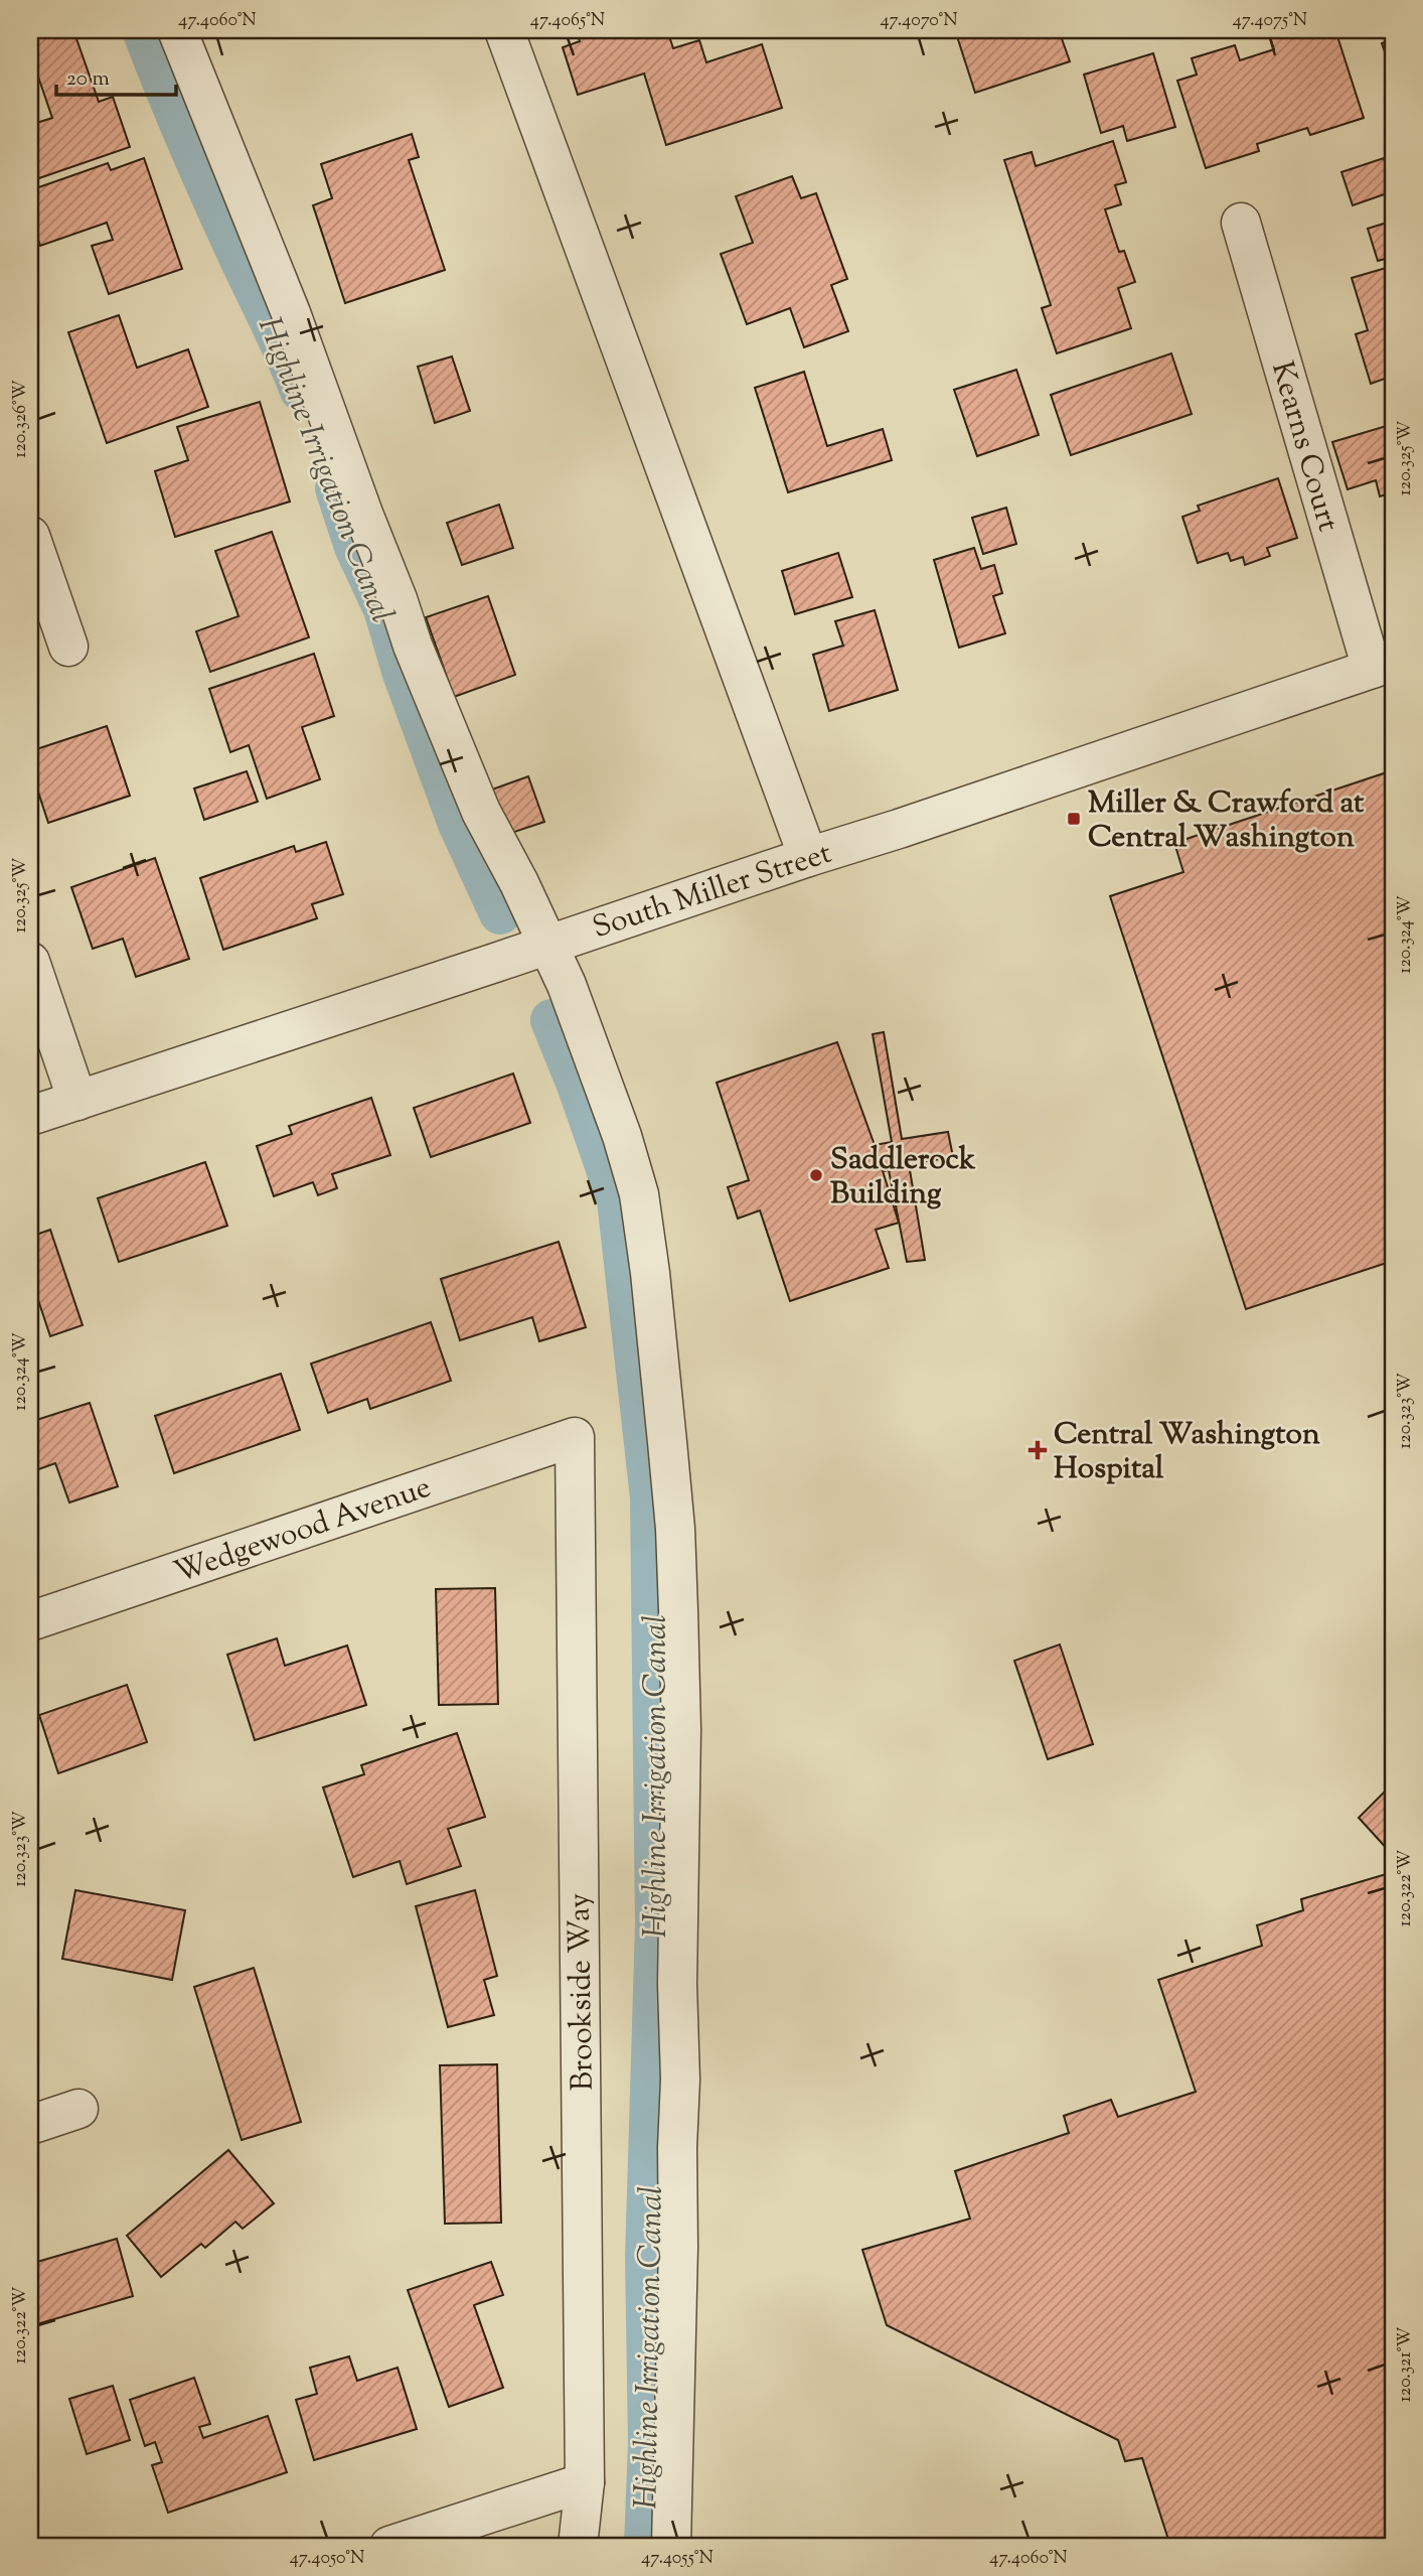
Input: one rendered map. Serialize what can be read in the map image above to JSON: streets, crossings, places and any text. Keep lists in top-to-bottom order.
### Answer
{
  "streets": {
    "street": [
      "Kearns Court",
      "South Miller Street",
      "Wedgewood Avenue",
      "Brookside Way"
    ]
  },
  "crossings": [
    ["Kearns Court", "South Miller Street"],
    ["Wedgewood Avenue", "Brookside Way"]
  ],
  "water": ["Highline Irrigation Canal"],
  "places": {
    "transit": ["Miller & Crawford at Central Washington"],
    "other": ["Saddlerock Building"],
    "health": ["Central Washington Hospital"]
  },
  "scale_bar": "20 m",
  "coordinates": [
    "47.4060°N",
    "47.4065°N",
    "47.4070°N",
    "47.4075°N",
    "120.326°W",
    "120.325°W",
    "120.324°W",
    "120.323°W",
    "120.322°W",
    "120.321°W",
    "47.4050°N",
    "47.4055°N"
  ]
}
